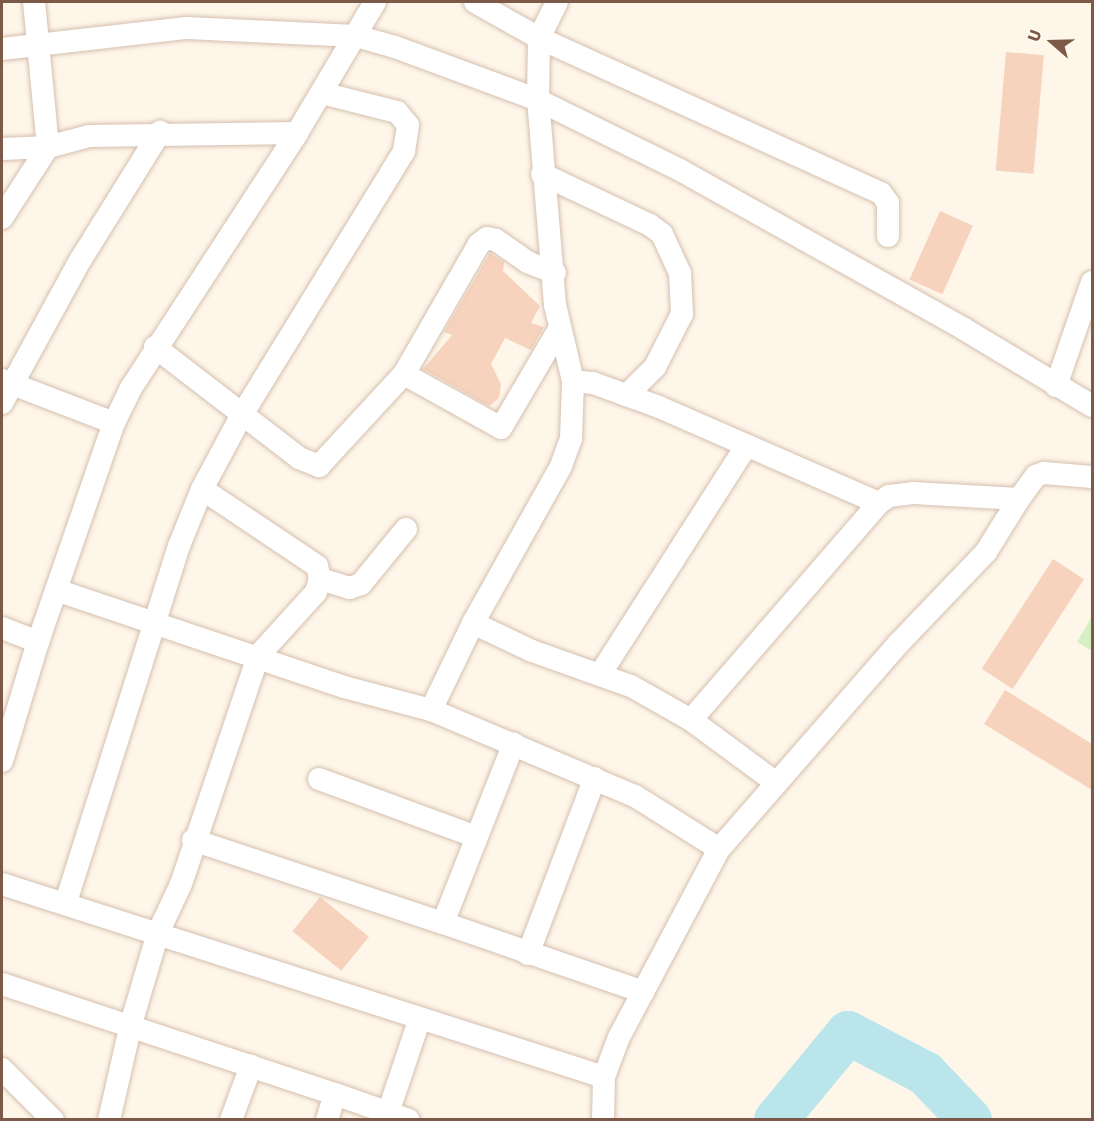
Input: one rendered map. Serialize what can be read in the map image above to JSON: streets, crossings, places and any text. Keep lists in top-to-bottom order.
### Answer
{
  "north": "left"
}
